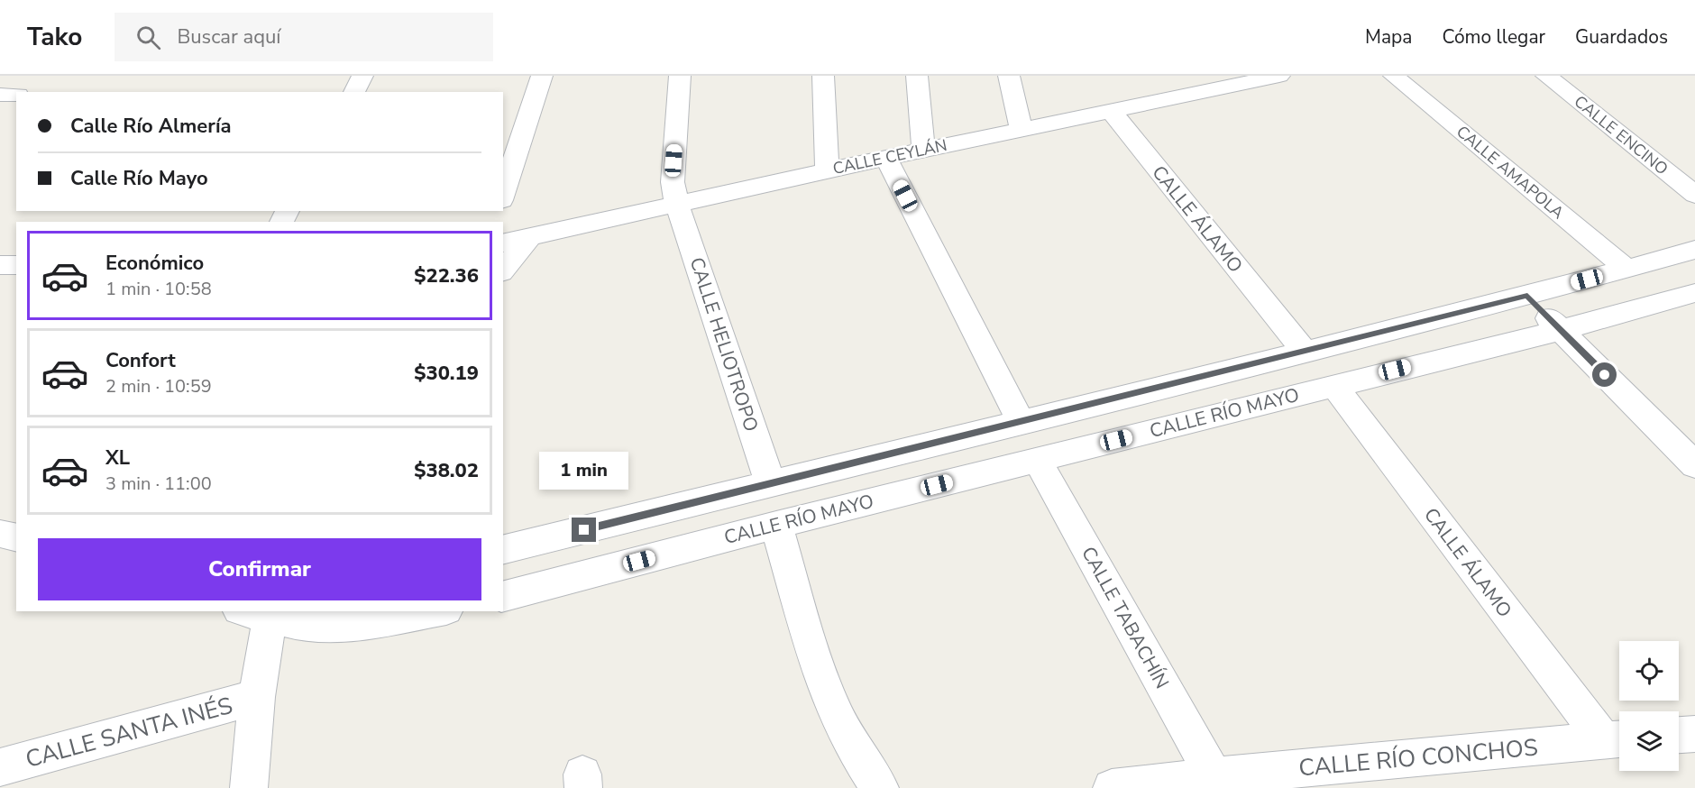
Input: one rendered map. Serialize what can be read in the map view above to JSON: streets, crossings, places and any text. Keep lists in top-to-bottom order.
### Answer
{
  "streets": {
    "street": [
      "CALLE ENCINO",
      "CALLE CEYLÁN",
      "CALLE AMAPOLA",
      "CALLE ÁLAMO",
      "CALLE HELIOTROPO",
      "CALLE RÍO MAYO",
      "CALLE TABACHÍN",
      "CALLE SANTA INÉS",
      "CALLE RÍO CONCHOS"
    ]
  },
  "crossings": [
    ["CALLE CEYLÁN", "CALLE ÁLAMO"],
    ["CALLE CEYLÁN", "CALLE HELIOTROPO"],
    ["CALLE ÁLAMO", "CALLE RÍO MAYO"],
    ["CALLE ÁLAMO", "CALLE RÍO CONCHOS"],
    ["CALLE RÍO MAYO", "CALLE TABACHÍN"],
    ["CALLE TABACHÍN", "CALLE RÍO CONCHOS"]
  ],
  "page": {
    "header": "Tako",
    "search": "Buscar aquí",
    "nav": ["Mapa", "Cómo llegar", "Guardados"],
    "banner": ["Calle Río Almería", "Calle Río Mayo"],
    "list": [
      {
        "name": "Económico",
        "note": "1 min · 10:58",
        "value": "$22.36"
      },
      {
        "name": "Confort",
        "note": "2 min · 10:59",
        "value": "$30.19"
      },
      {
        "name": "XL",
        "note": "3 min · 11:00",
        "value": "$38.02"
      }
    ],
    "bubble": "1 min",
    "buttons": "Confirmar"
  }
}
